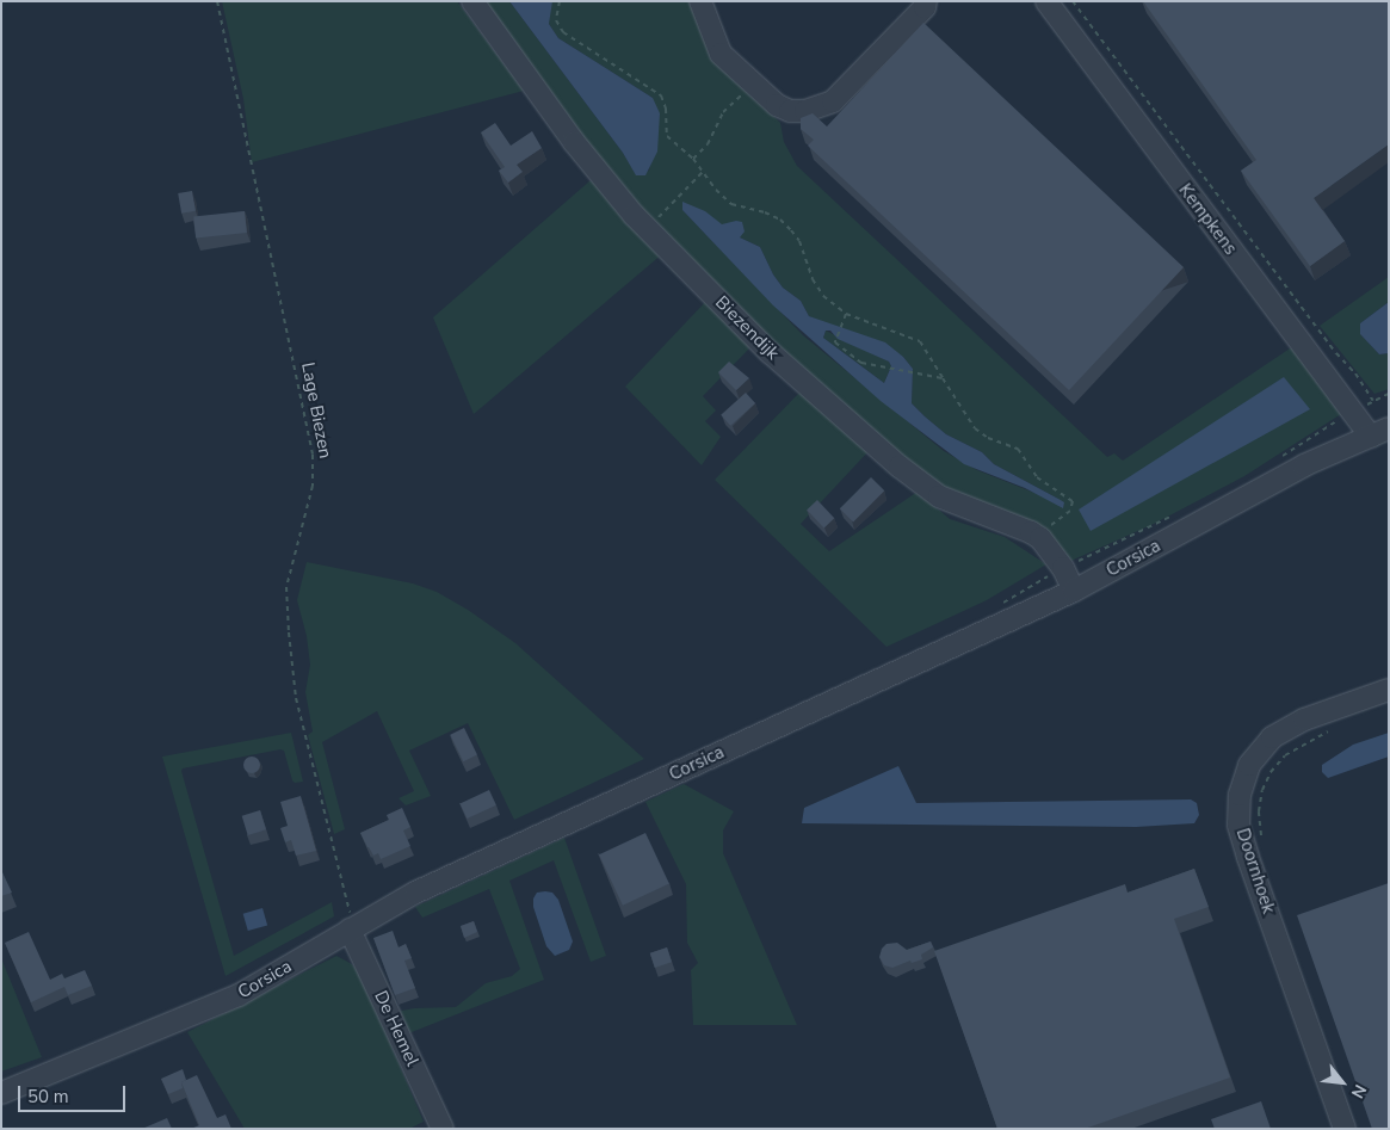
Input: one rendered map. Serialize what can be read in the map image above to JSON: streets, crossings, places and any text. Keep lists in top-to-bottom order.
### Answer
{
  "streets": {
    "street": [
      "Kempkens",
      "Biezendijk",
      "Corsica",
      "Doornhoek",
      "De Hemel"
    ],
    "path": ["Lage Biezen"]
  },
  "crossings": [
    ["Kempkens", "Corsica"],
    ["Biezendijk", "Corsica"],
    ["Lage Biezen", "Corsica"],
    ["Lage Biezen", "De Hemel"],
    ["Corsica", "De Hemel"]
  ],
  "scale_bar": "50 m",
  "north": "bottom right"
}
